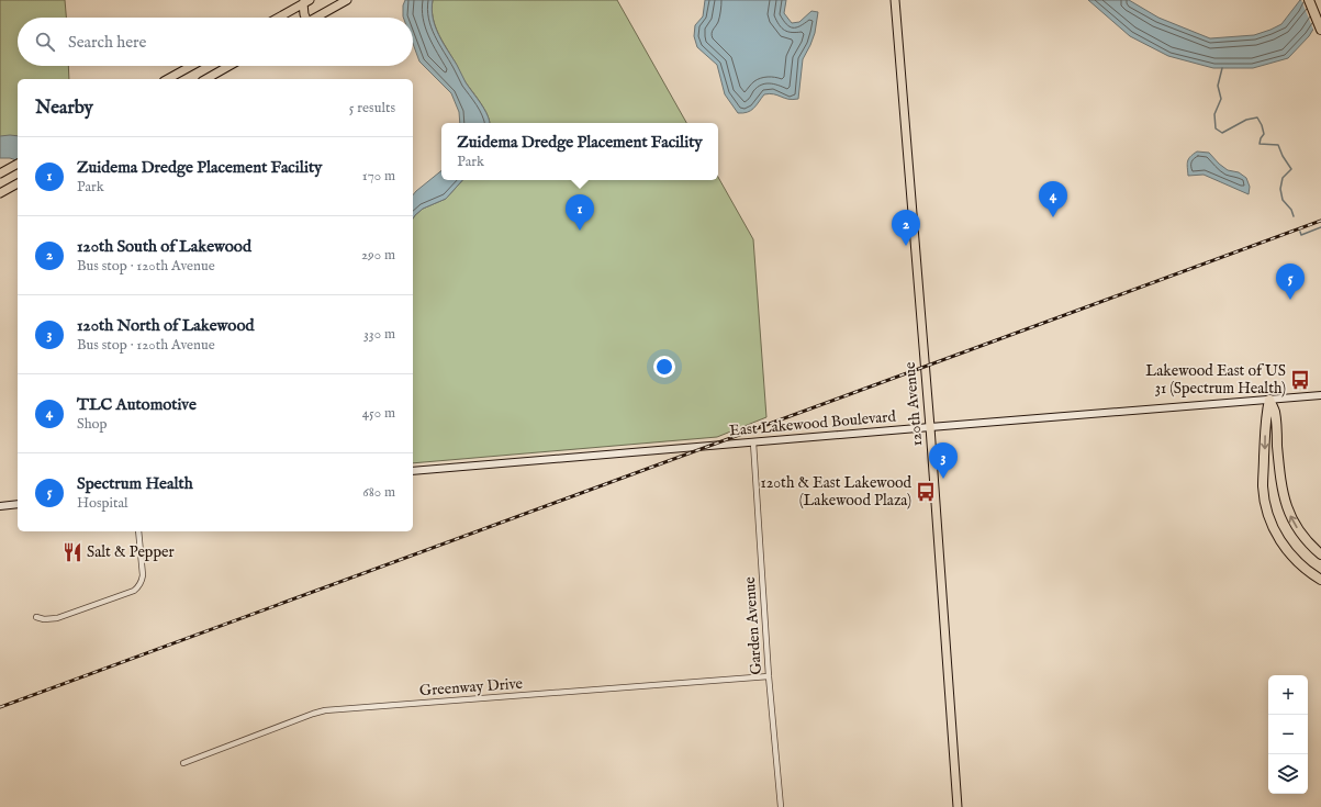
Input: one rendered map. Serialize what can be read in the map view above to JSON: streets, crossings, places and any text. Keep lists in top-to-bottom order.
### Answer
{
  "streets": {
    "main road": ["120th Avenue", "East Lakewood Boulevard"],
    "street": ["Garden Avenue", "Greenway Drive"]
  },
  "crossings": [
    ["120th Avenue", "East Lakewood Boulevard"],
    ["East Lakewood Boulevard", "Garden Avenue"],
    ["Garden Avenue", "Greenway Drive"]
  ],
  "places": {
    "bus stop": ["Lakewood East of US 31 (Spectrum Health)", "120th & East Lakewood (Lakewood Plaza)"],
    "restaurant": ["Salt & Pepper"]
  },
  "page": {
    "search": "Search here",
    "heading": ["Nearby", "5 results"],
    "popup": ["Zuidema Dredge Placement Facility", "Park"],
    "list": [
      {
        "mark": "1",
        "name": "Zuidema Dredge Placement Facility",
        "note": "Park",
        "value": "170 m"
      },
      {
        "mark": "2",
        "name": "120th South of Lakewood",
        "note": "Bus stop · 120th Avenue",
        "value": "290 m"
      },
      {
        "mark": "3",
        "name": "120th North of Lakewood",
        "note": "Bus stop · 120th Avenue",
        "value": "330 m"
      },
      {
        "mark": "4",
        "name": "TLC Automotive",
        "note": "Shop",
        "value": "450 m"
      },
      {
        "mark": "5",
        "name": "Spectrum Health",
        "note": "Hospital",
        "value": "680 m"
      }
    ],
    "pins": [
      "4",
      "1",
      "2",
      "5",
      "3"
    ],
    "map_buttons": ["+", "−"]
  }
}
